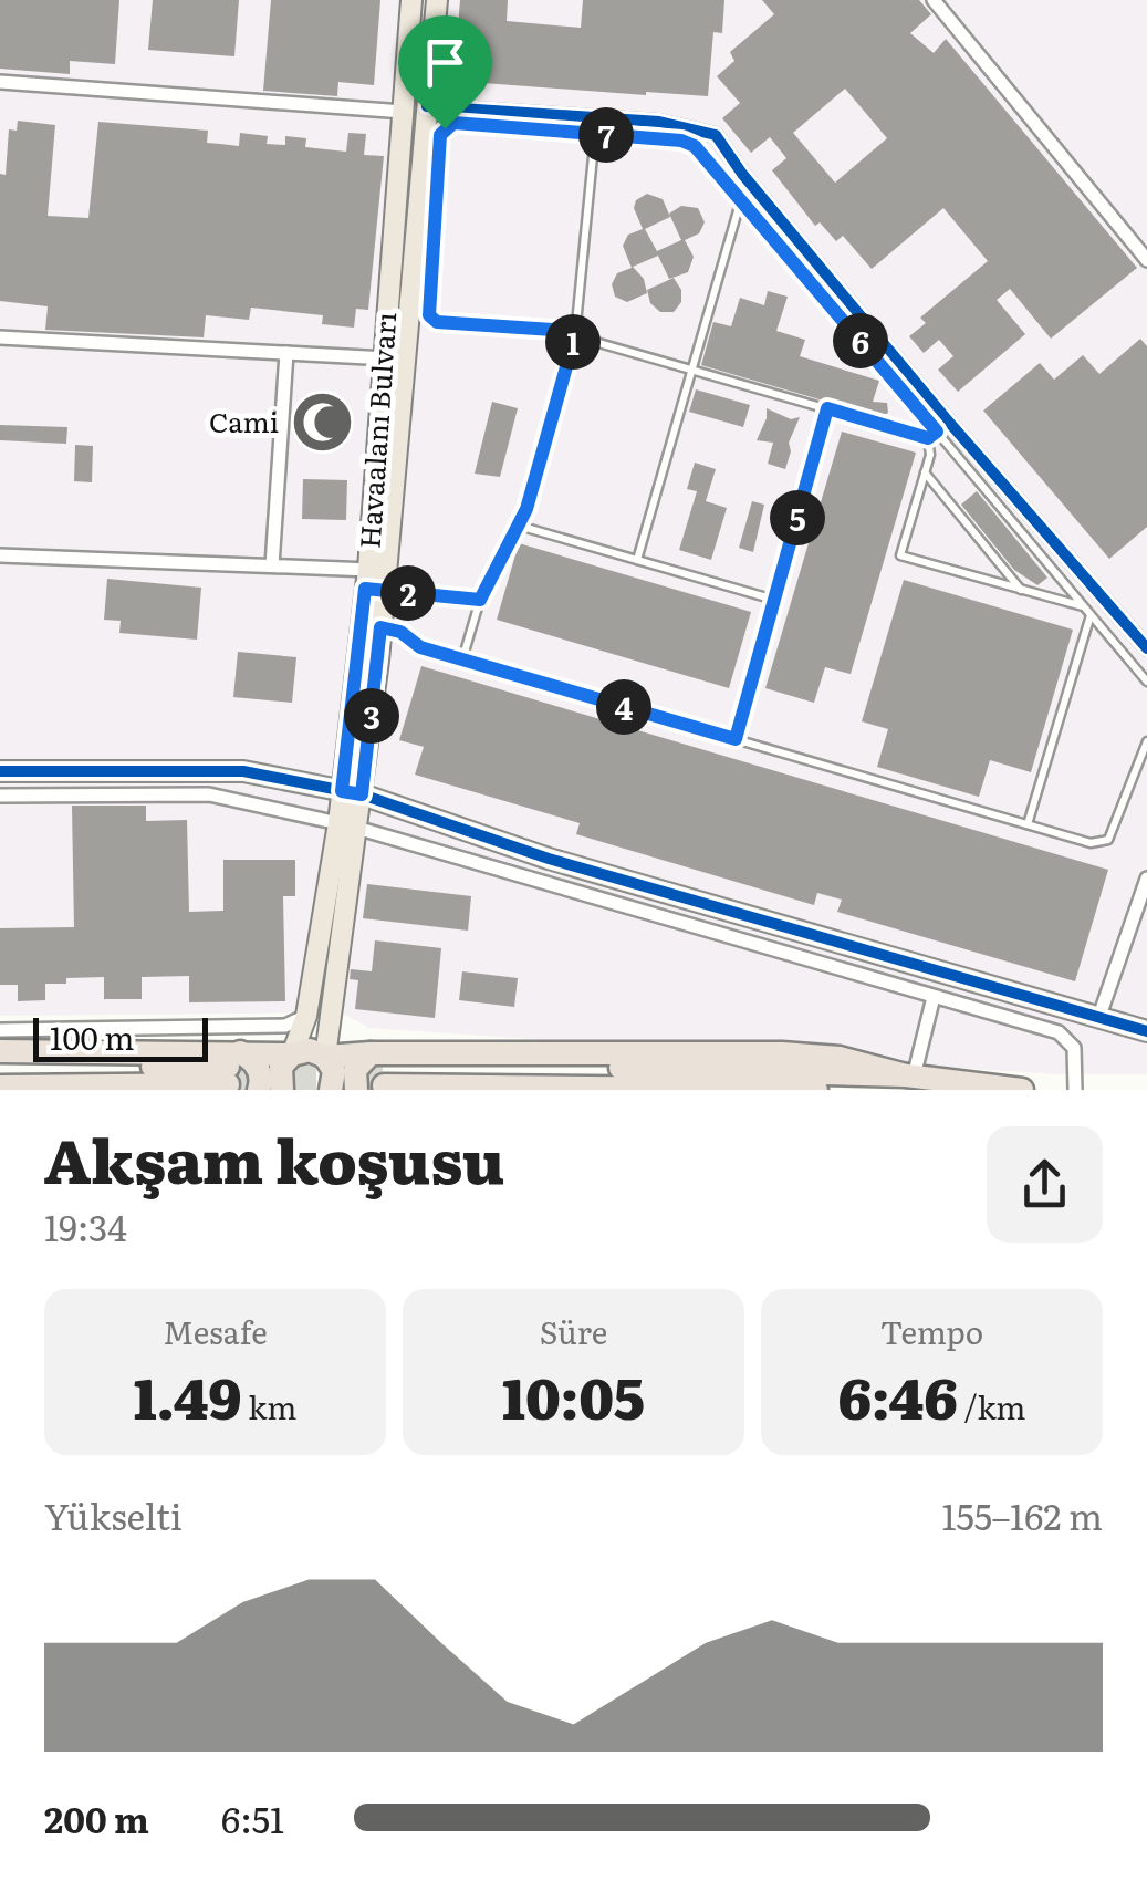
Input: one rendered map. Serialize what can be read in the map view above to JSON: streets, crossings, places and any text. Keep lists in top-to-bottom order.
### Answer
{
  "streets": {
    "main road": ["Havaalanı Bulvarı"]
  },
  "places": {
    "mosque": ["Cami"]
  },
  "scale_bar": "100 m",
  "page": {
    "pins": [
      "7",
      "6",
      "1",
      "5",
      "2",
      "4",
      "3"
    ],
    "scale": "100 m",
    "heading": ["Akşam koşusu", "19:34"],
    "stats": [
      ["Mesafe", "1.49 km"],
      ["Süre", "10:05"],
      ["Tempo", "6:46 /km"]
    ],
    "chart": ["Yükselti", "155–162 m"],
    "list": [
      {
        "name": "200 m",
        "note": "6:51"
      }
    ]
  }
}
